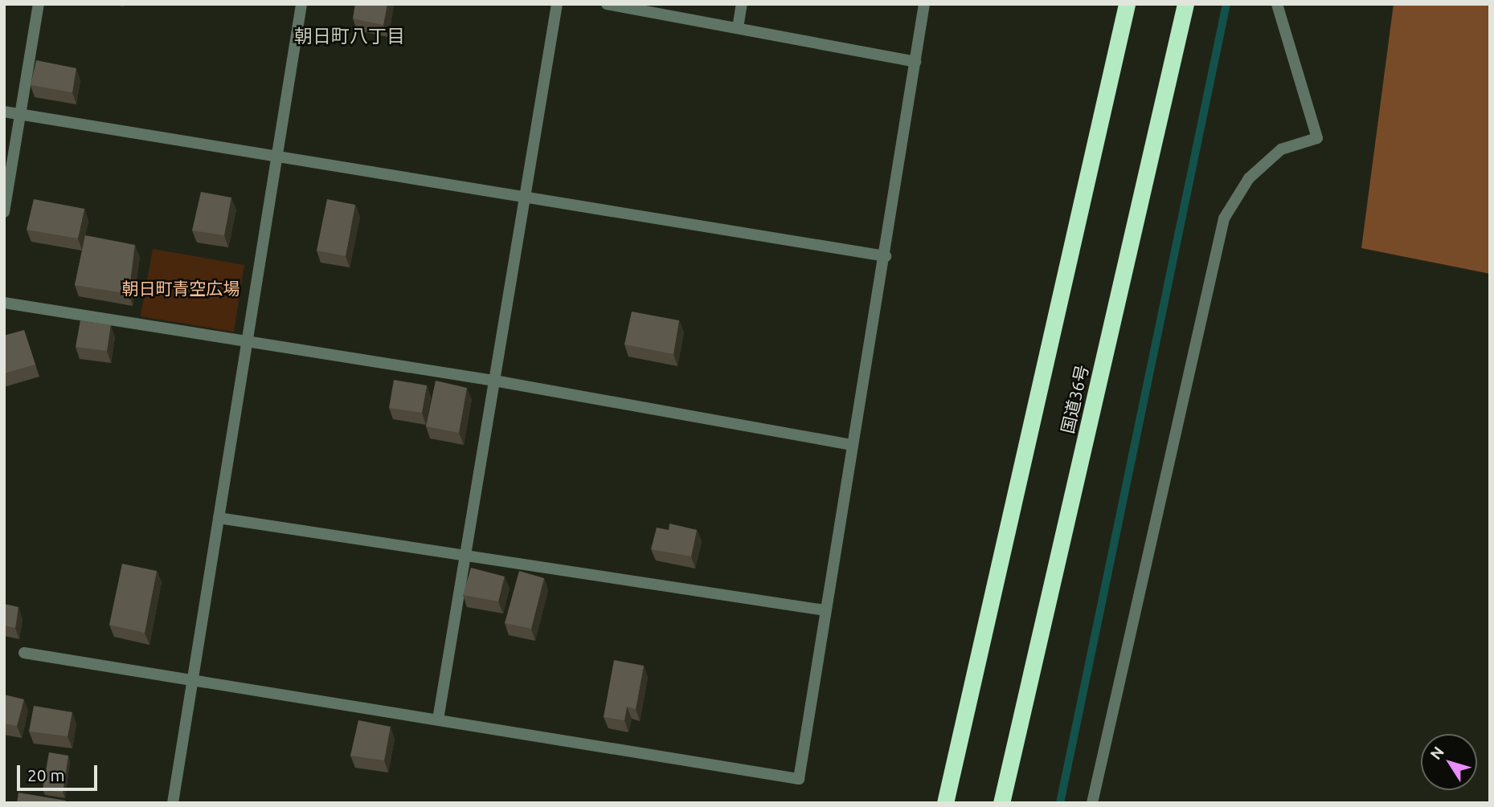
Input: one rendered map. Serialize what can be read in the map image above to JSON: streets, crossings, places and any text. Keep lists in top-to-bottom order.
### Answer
{
  "streets": {
    "highway": ["国道36号"]
  },
  "districts": ["朝日町八丁目"],
  "parks": ["朝日町青空広場"],
  "scale_bar": "20 m",
  "north": "top left"
}
